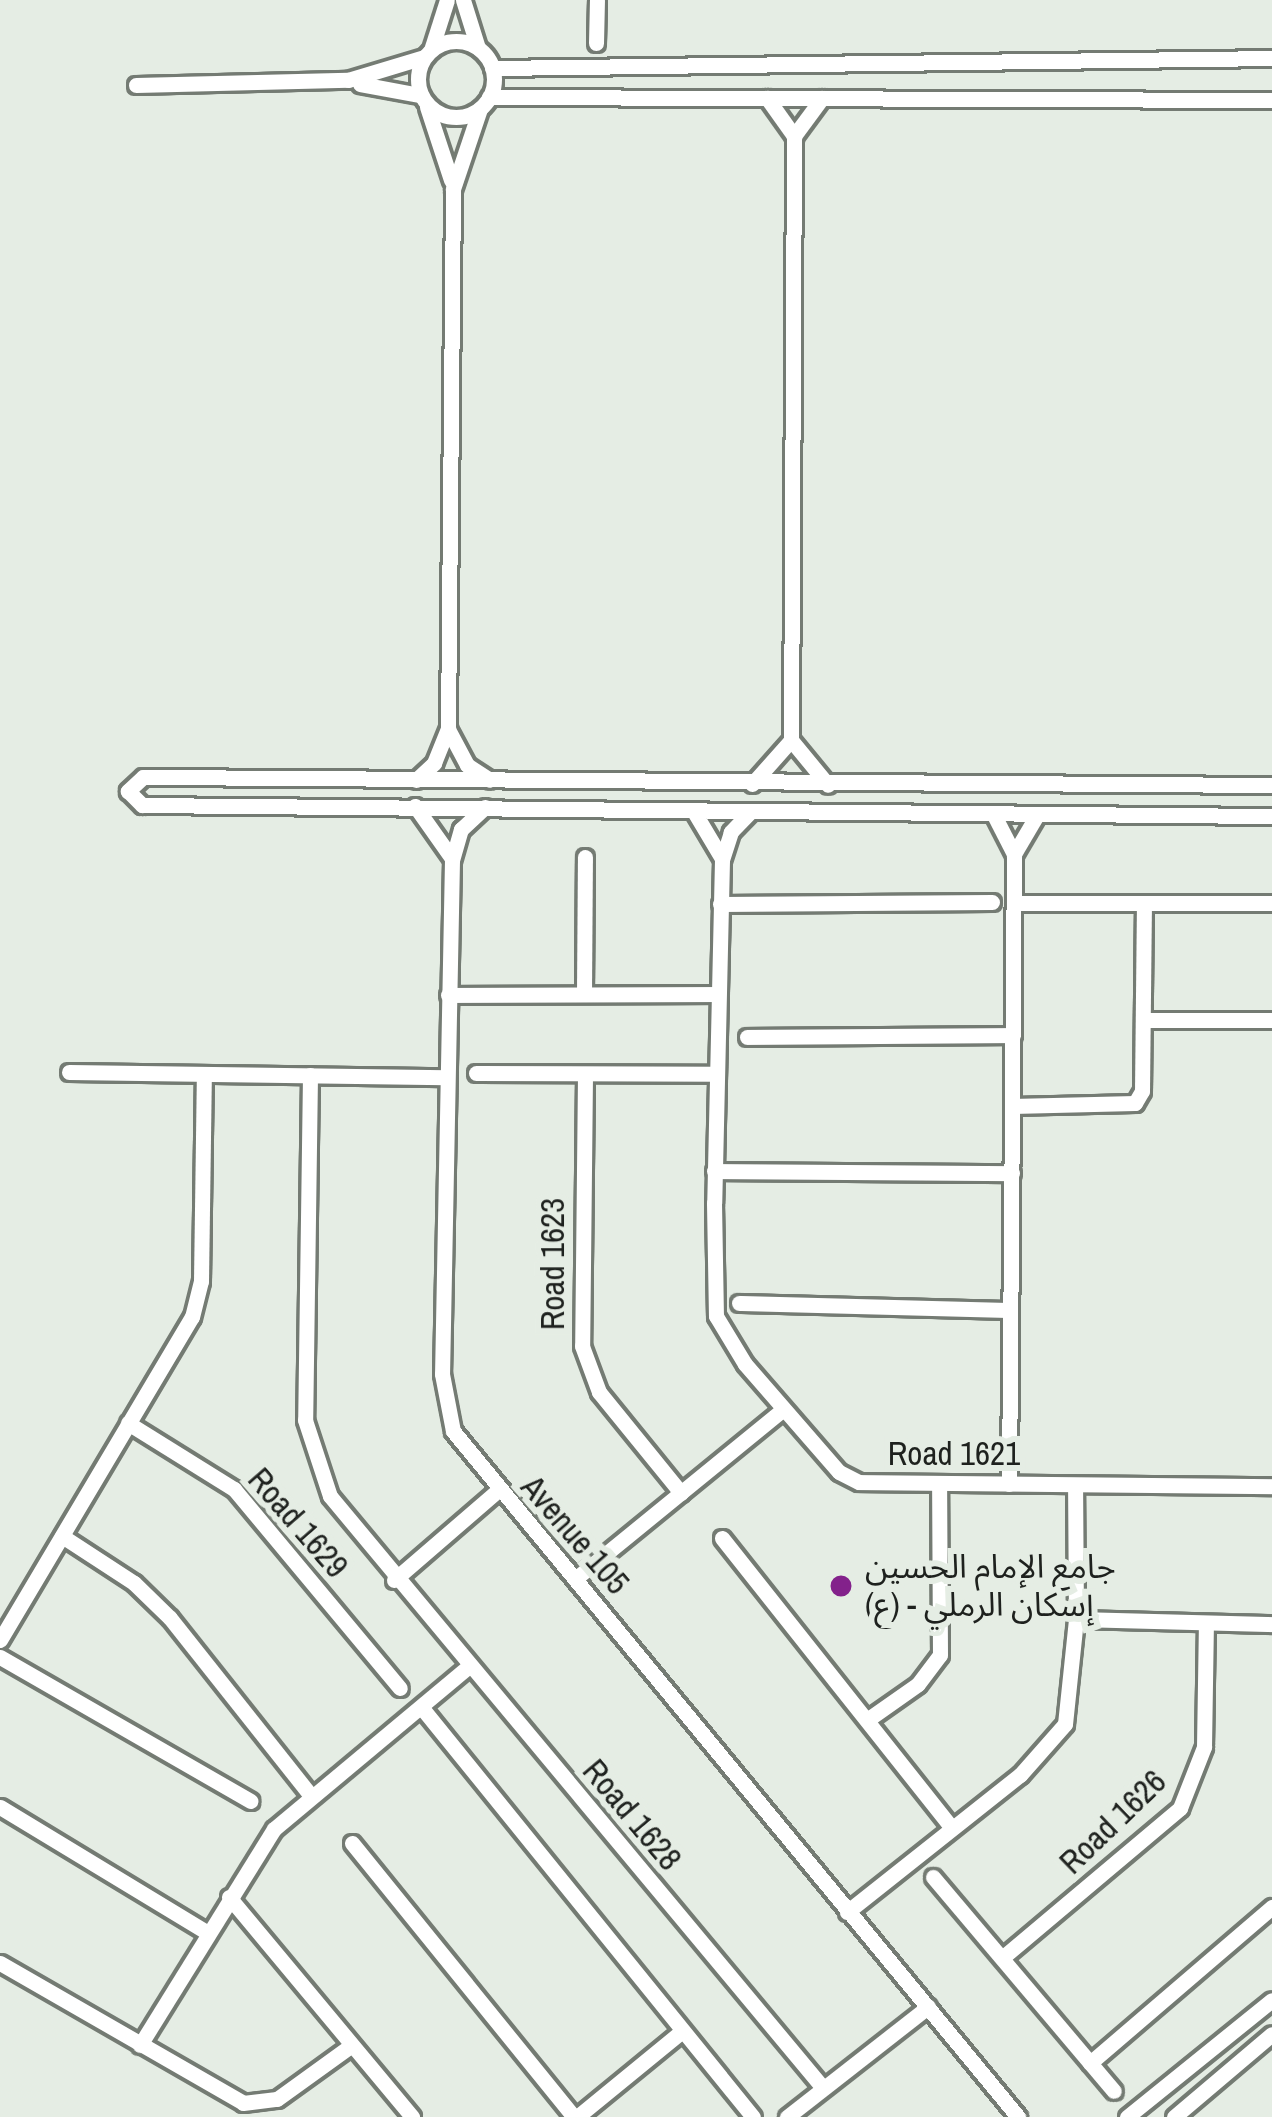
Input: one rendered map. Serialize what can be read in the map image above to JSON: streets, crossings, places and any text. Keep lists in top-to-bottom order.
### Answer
{
  "streets": {
    "street": [
      "Road 1623",
      "Road 1621",
      "Road 1629",
      "Avenue 105",
      "Road 1628",
      "Road 1626"
    ]
  },
  "places": ["جامع الإمام الحسين (ع) - إسكان الرملي"]
}
